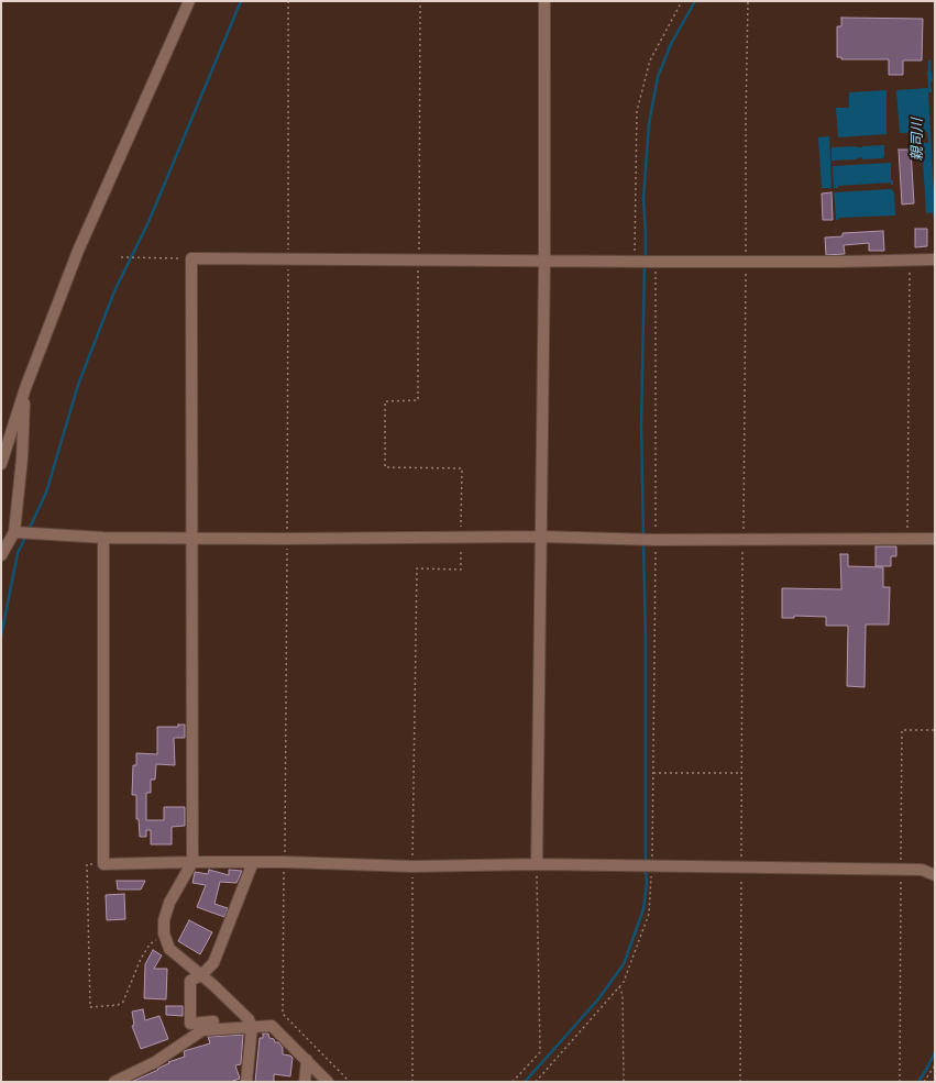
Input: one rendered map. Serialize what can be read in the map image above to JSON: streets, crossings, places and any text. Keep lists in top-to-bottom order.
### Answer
{
  "water": ["親司川"]
}
